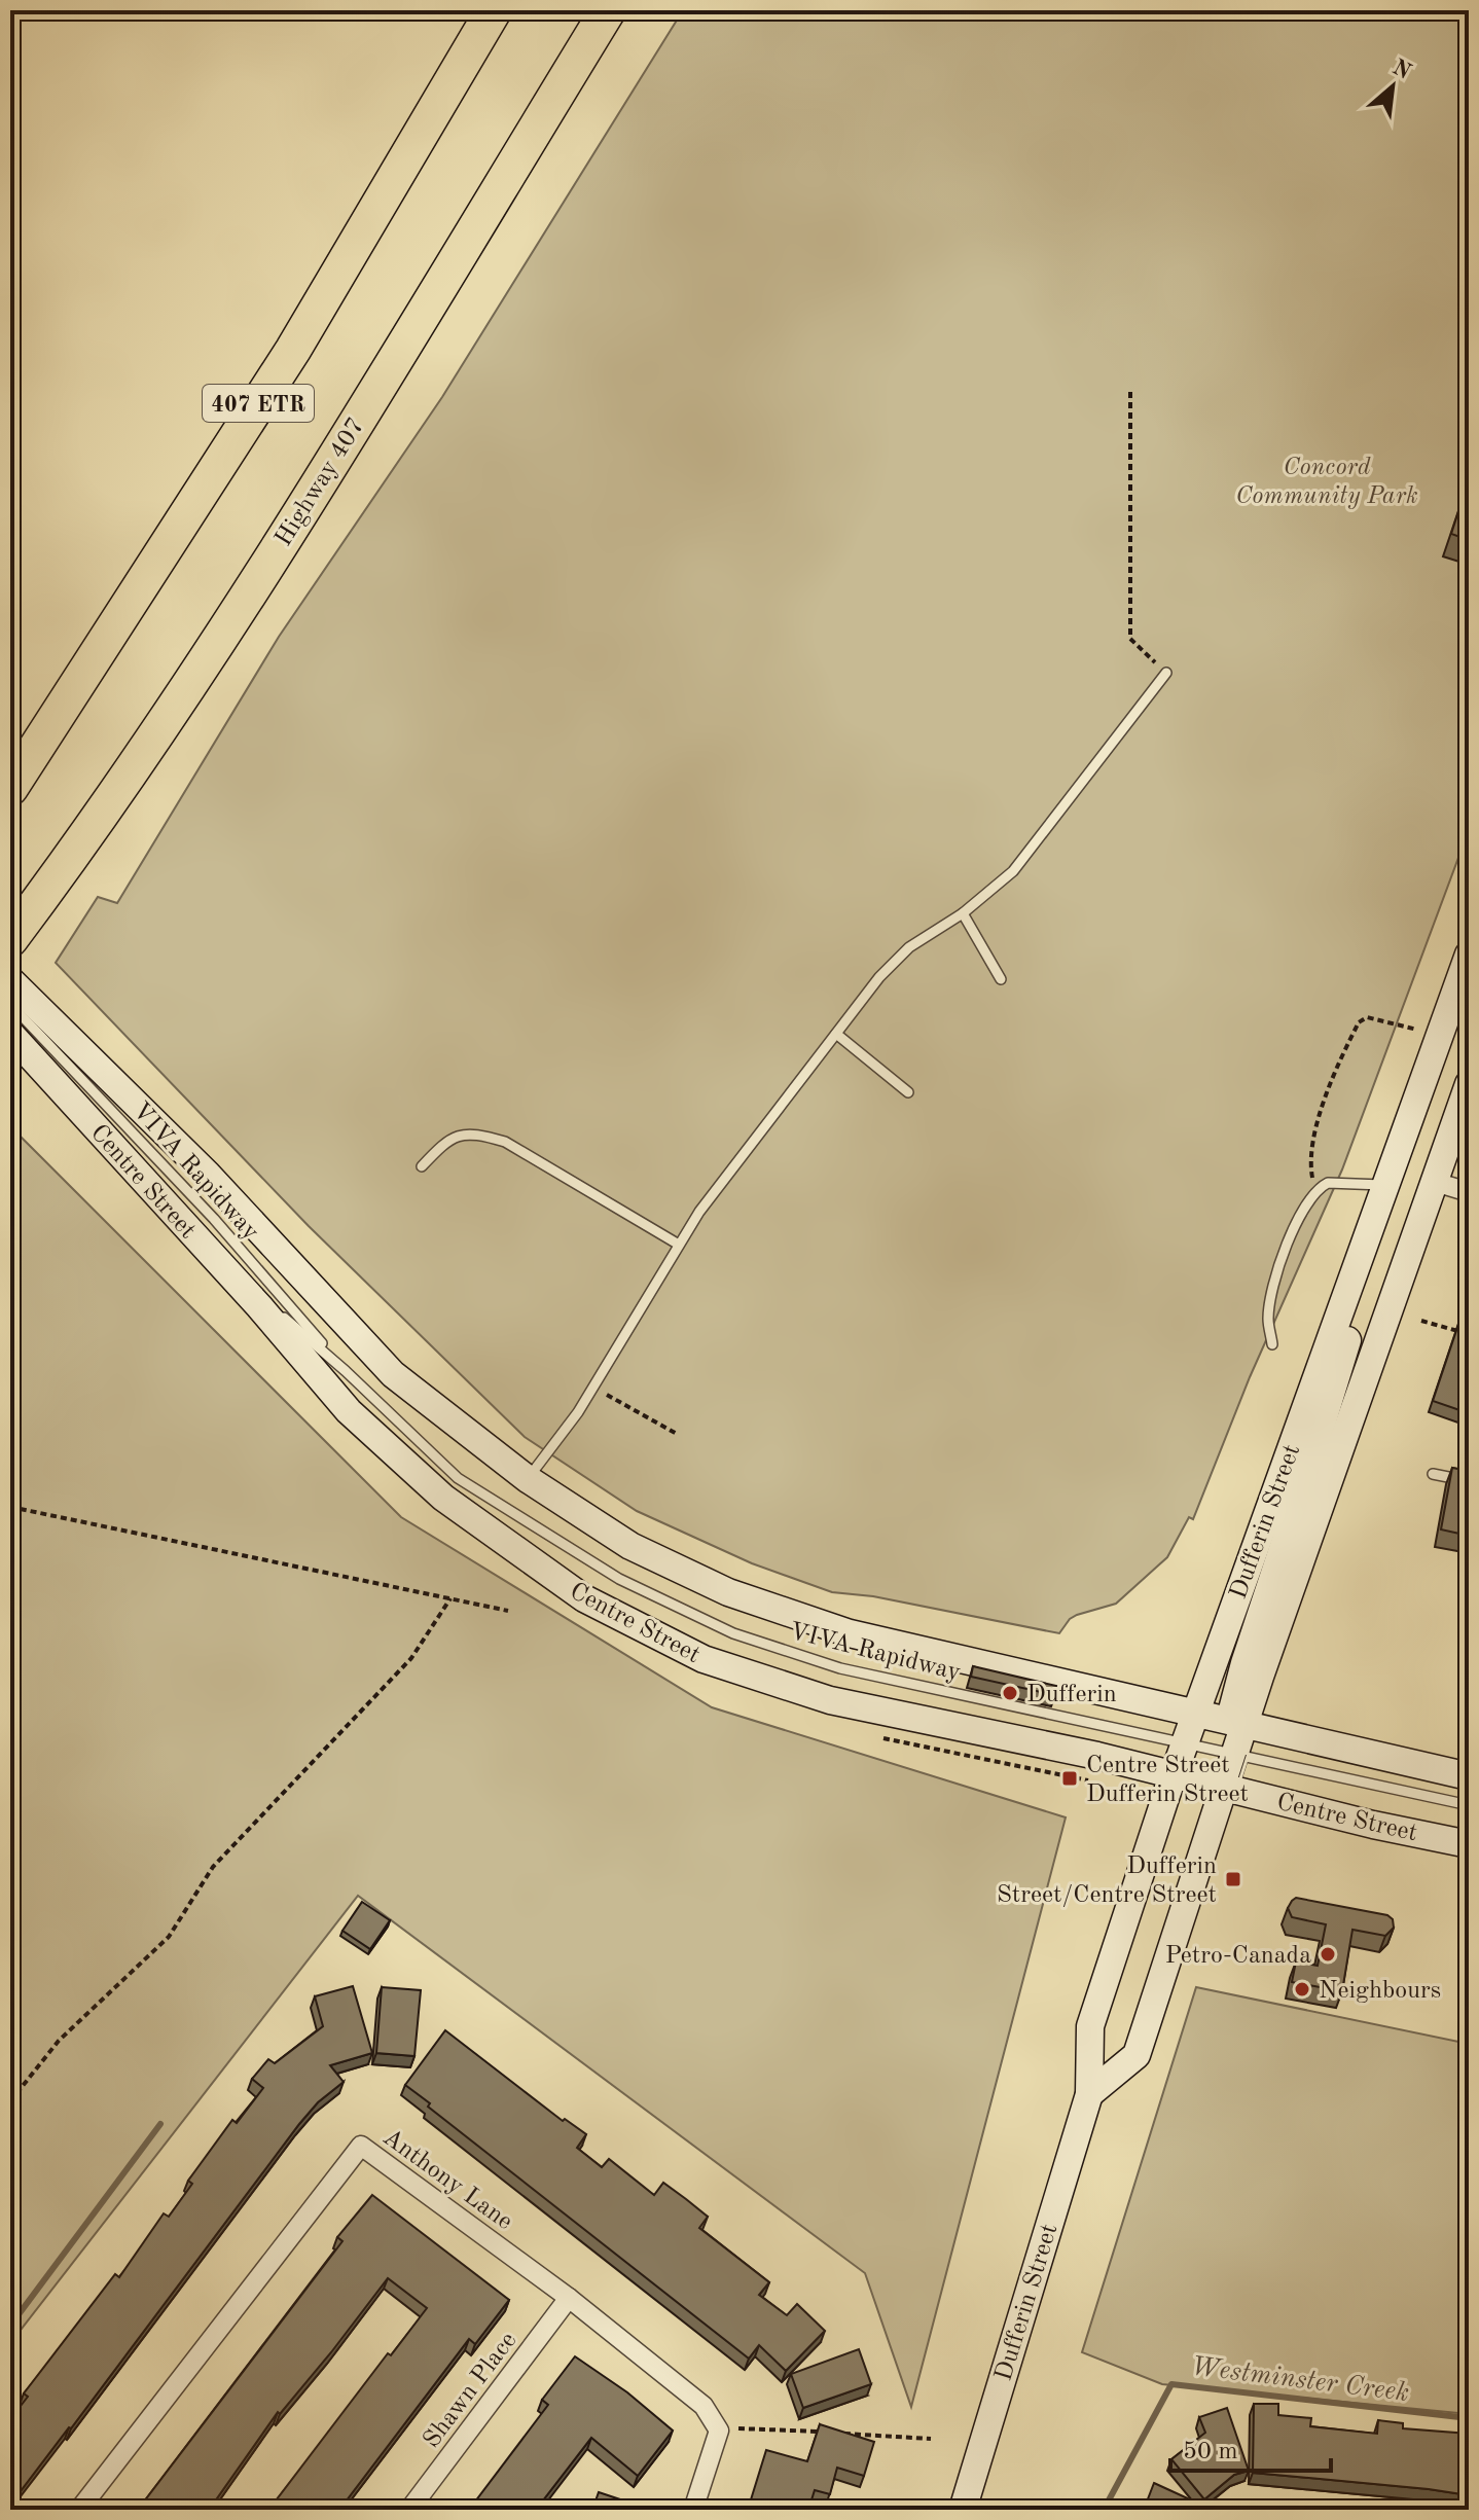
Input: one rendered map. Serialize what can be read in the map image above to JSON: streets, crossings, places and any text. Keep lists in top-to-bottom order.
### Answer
{
  "streets": {
    "highway": ["407 ETR", "Highway 407"],
    "main road": ["Centre Street", "Dufferin Street"],
    "street": ["Anthony Lane", "Shawn Place"],
    "lane": ["VIVA Rapidway"]
  },
  "crossings": [
    ["VIVA Rapidway", "Centre Street"],
    ["VIVA Rapidway", "Dufferin Street"],
    ["Centre Street", "Dufferin Street"],
    ["Anthony Lane", "Shawn Place"]
  ],
  "water": ["Westminster Creek"],
  "parks": ["Concord Community Park"],
  "places": {
    "other": ["Dufferin", "Petro-Canada", "Neighbours"],
    "transit": ["Centre Street / Dufferin Street", "Dufferin Street/Centre Street"]
  },
  "scale_bar": "50 m",
  "north": "top right"
}
